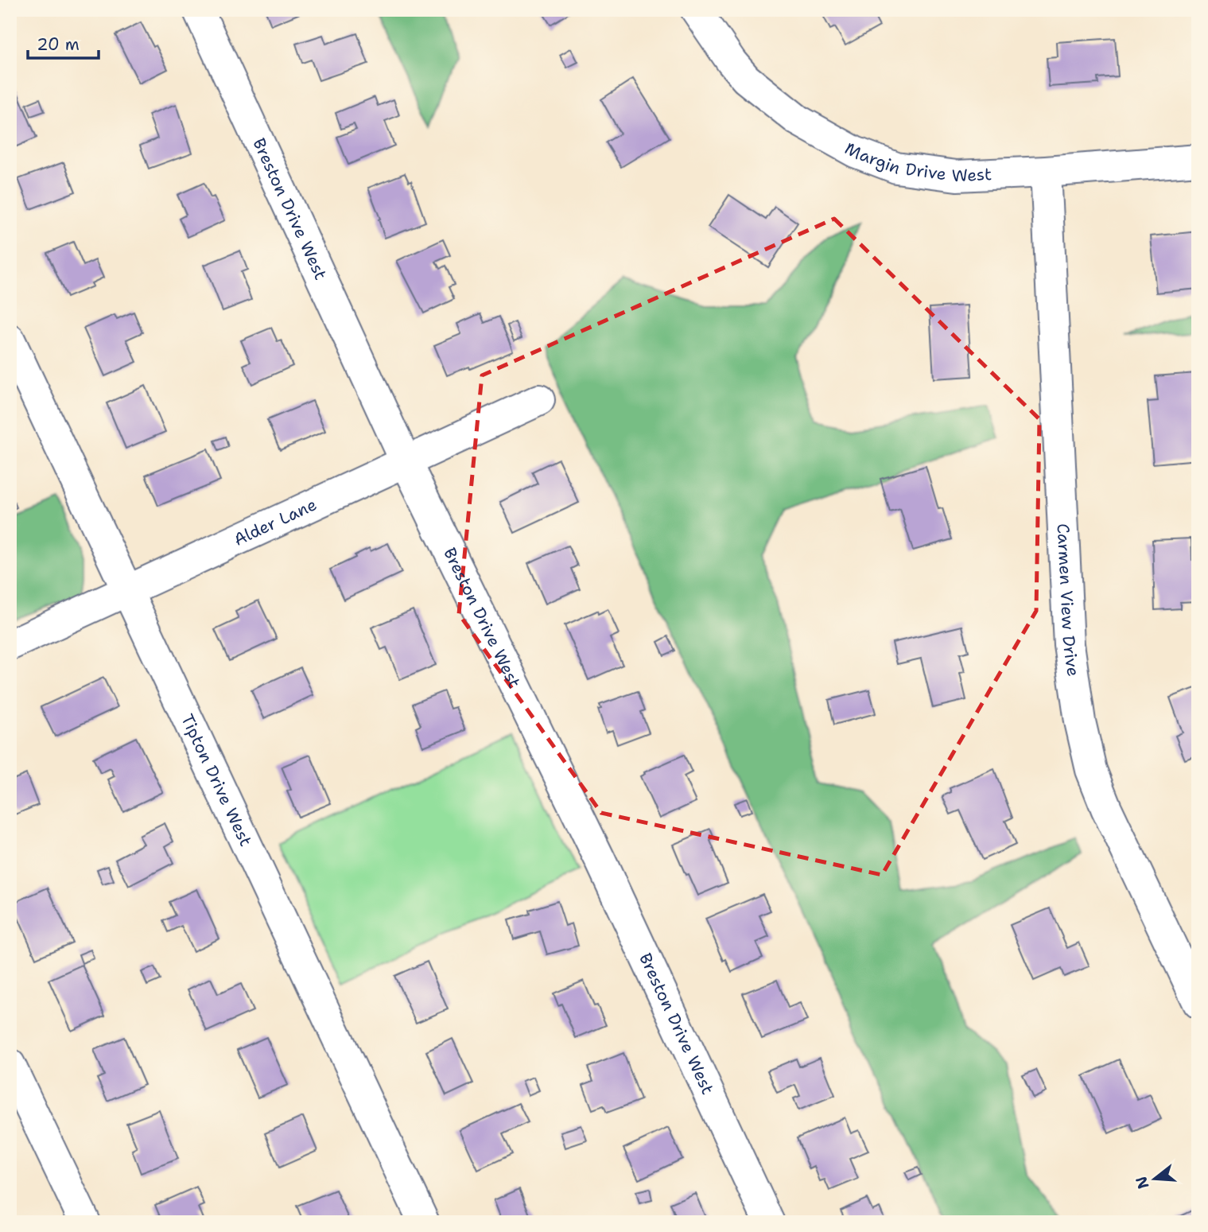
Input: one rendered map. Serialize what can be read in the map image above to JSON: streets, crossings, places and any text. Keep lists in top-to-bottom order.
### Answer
{
  "streets": {
    "street": [
      "Margin Drive West",
      "Breston Drive West",
      "Alder Lane",
      "Carmen View Drive",
      "Tipton Drive West"
    ]
  },
  "crossings": [
    ["Margin Drive West", "Carmen View Drive"],
    ["Breston Drive West", "Alder Lane"],
    ["Alder Lane", "Tipton Drive West"]
  ],
  "scale_bar": "20 m",
  "north": "left"
}
